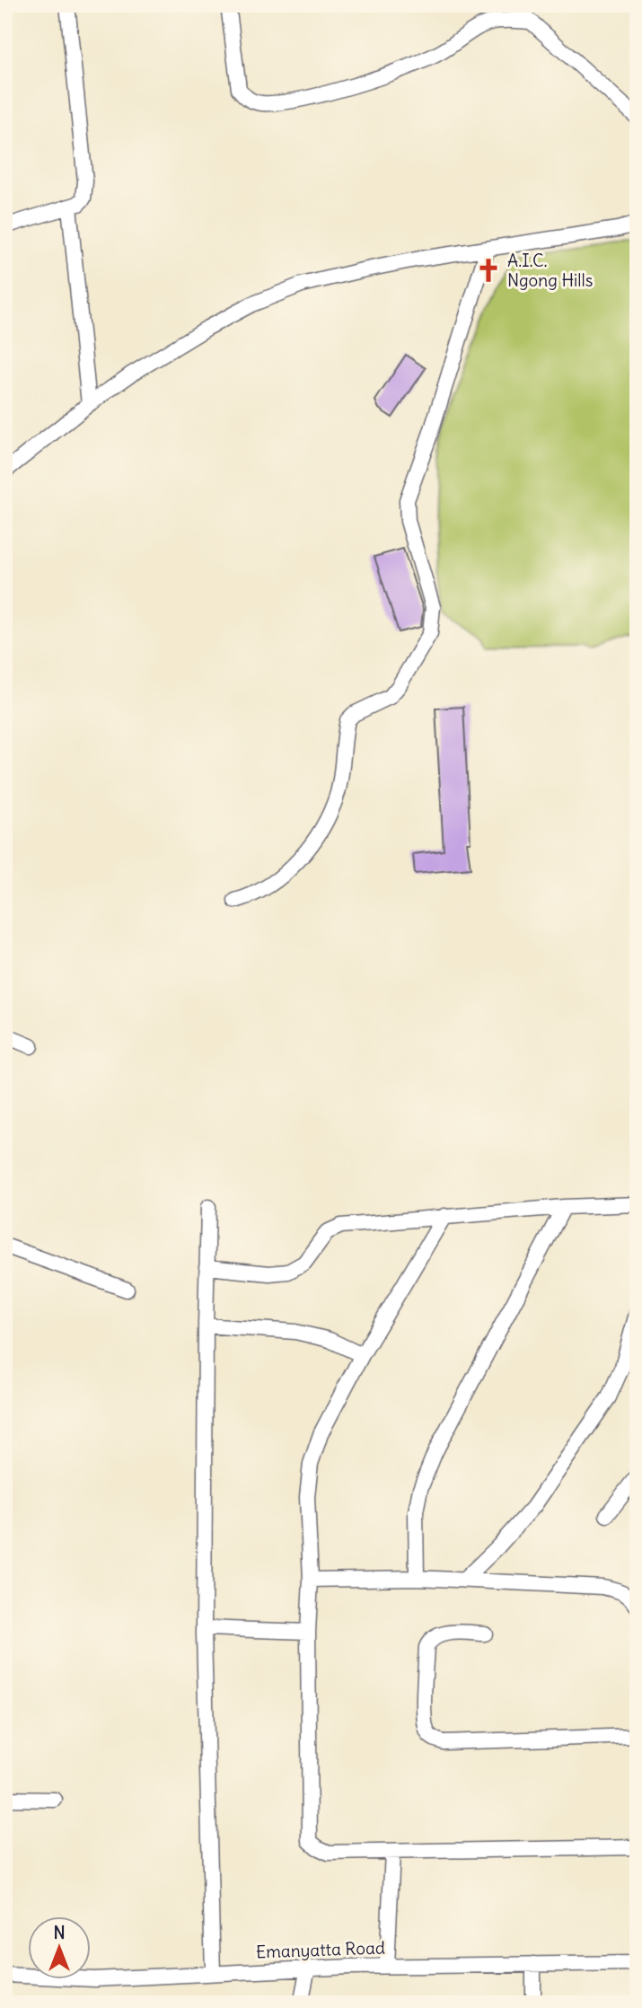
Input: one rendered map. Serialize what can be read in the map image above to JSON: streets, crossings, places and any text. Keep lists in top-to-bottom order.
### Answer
{
  "streets": {
    "street": ["Emanyatta Road"]
  },
  "places": {
    "church": ["A.I.C. Ngong Hills"]
  },
  "north": "top"
}
